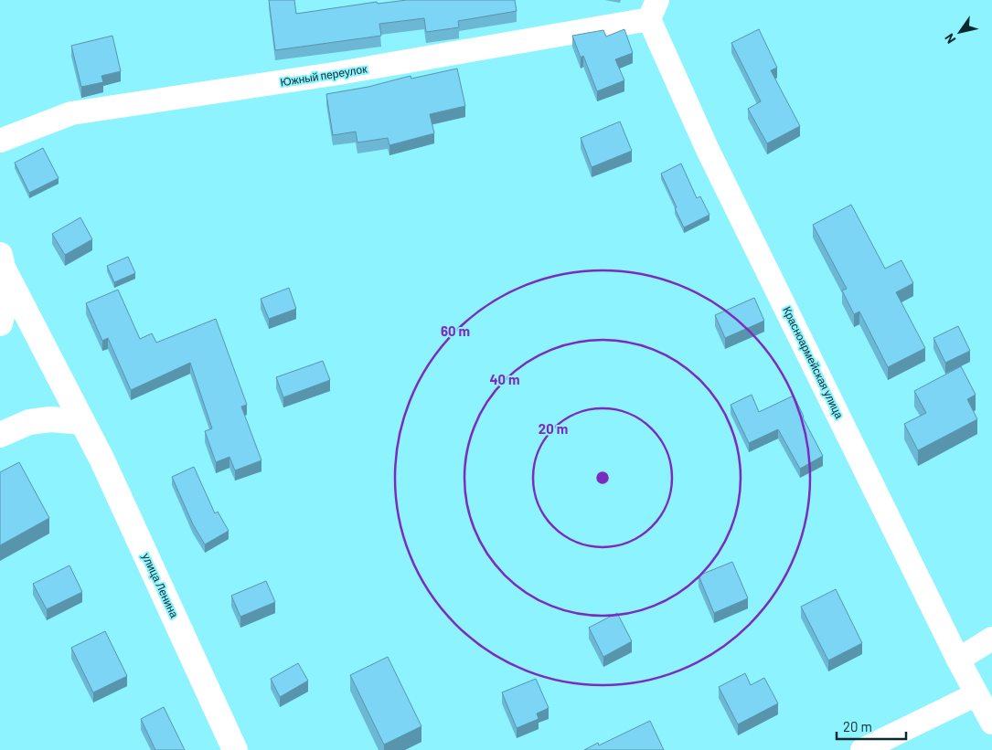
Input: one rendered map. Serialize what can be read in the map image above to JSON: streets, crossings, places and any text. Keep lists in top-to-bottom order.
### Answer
{
  "streets": {
    "street": ["Южный переулок", "Красноармейская улица", "улица Ленина"]
  },
  "crossings": [
    ["Южный переулок", "Красноармейская улица"]
  ],
  "scale_bar": "20 m",
  "north": "bottom left",
  "rings": ["60 m", "40 m", "20 m"]
}
